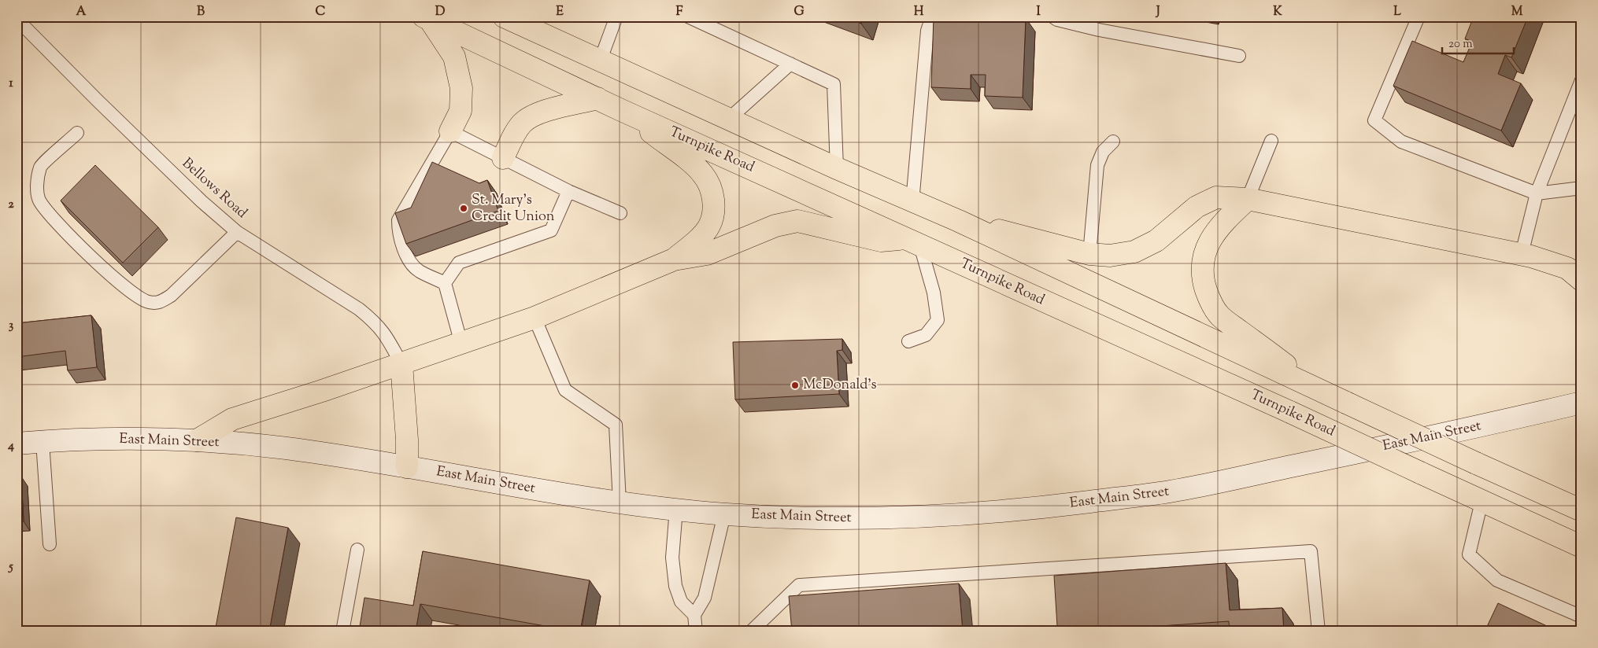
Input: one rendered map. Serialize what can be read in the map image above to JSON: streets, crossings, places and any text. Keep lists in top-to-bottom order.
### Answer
{
  "streets": {
    "highway": ["Turnpike Road"],
    "main road": ["East Main Street"],
    "lane": ["Bellows Road"]
  },
  "places": ["St. Mary's Credit Union", "McDonald's"],
  "scale_bar": "20 m",
  "grid": {
    "columns": [
      "A",
      "B",
      "C",
      "D",
      "E",
      "F",
      "G",
      "H",
      "I",
      "J",
      "K",
      "L",
      "M"
    ],
    "rows": [
      "1",
      "2",
      "3",
      "4",
      "5"
    ]
  }
}
